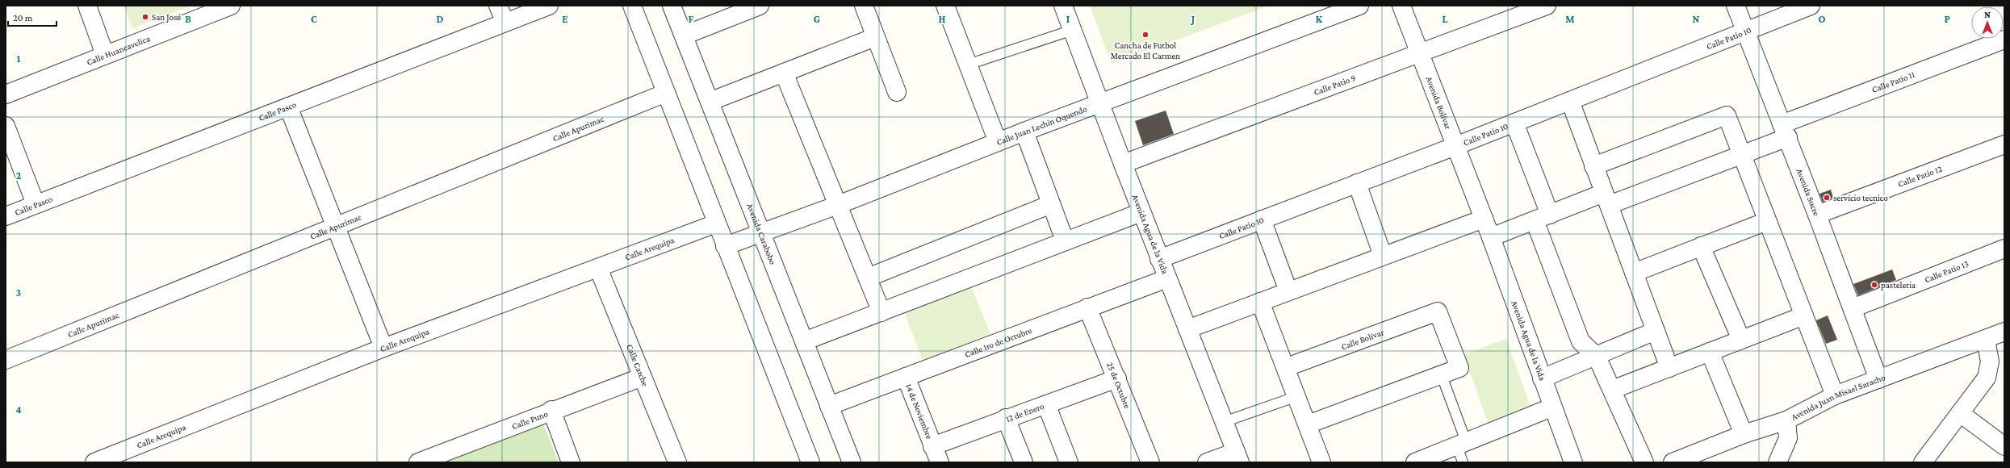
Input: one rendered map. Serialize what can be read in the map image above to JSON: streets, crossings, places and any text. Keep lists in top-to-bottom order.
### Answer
{
  "streets": {
    "street": [
      "Calle Patio 10",
      "Calle Huancavelica",
      "Calle Patio 11",
      "Calle Patio 9",
      "Avenida Bolívar",
      "Calle Pasco",
      "Calle Juan Lechin Oquendo",
      "Calle Apurimac",
      "Calle Patio 12",
      "Avenida Sucre",
      "Avenida Carabobo",
      "Avenida Agua de la Vida",
      "Calle Arequipa",
      "Calle Patio 13",
      "Calle Bolívar",
      "Calle 1ro de Octubre",
      "Calle Carche",
      "25 de Octubre",
      "Avenida Juan Misael Saracho",
      "14 de Noviembre",
      "12 de Enero",
      "Calle Puno"
    ]
  },
  "crossings": [
    ["Calle Patio 10", "Avenida Bolívar"],
    ["Calle Patio 10", "Avenida Sucre"],
    ["Calle Patio 10", "Avenida Agua de la Vida"],
    ["Calle Patio 11", "Avenida Sucre"],
    ["Calle Patio 11", "Avenida Agua de la Vida"],
    ["Calle Patio 9", "Avenida Bolívar"],
    ["Calle Patio 9", "Avenida Agua de la Vida"],
    ["Avenida Bolívar", "Avenida Agua de la Vida"],
    ["Calle Juan Lechin Oquendo", "Avenida Carabobo"],
    ["Calle Juan Lechin Oquendo", "Avenida Agua de la Vida"],
    ["Calle Patio 12", "Avenida Sucre"],
    ["Avenida Sucre", "Calle Patio 13"],
    ["Avenida Sucre", "Avenida Juan Misael Saracho"],
    ["Avenida Carabobo", "Calle 1ro de Octubre"],
    ["Avenida Agua de la Vida", "Calle 1ro de Octubre"],
    ["Calle Arequipa", "Calle Carche"],
    ["Calle 1ro de Octubre", "25 de Octubre"],
    ["Calle 1ro de Octubre", "14 de Noviembre"],
    ["Calle Carche", "Calle Puno"],
    ["25 de Octubre", "12 de Enero"],
    ["14 de Noviembre", "12 de Enero"]
  ],
  "places": [
    "San José",
    "Cancha de Futbol Mercado El Carmen",
    "servicio tecnico",
    "pasteleria"
  ],
  "scale_bar": "20 m",
  "north": "top",
  "grid": {
    "columns": [
      "B",
      "C",
      "D",
      "E",
      "F",
      "G",
      "H",
      "I",
      "J",
      "K",
      "L",
      "M",
      "N",
      "O",
      "P"
    ],
    "rows": [
      "1",
      "2",
      "3",
      "4"
    ]
  }
}
